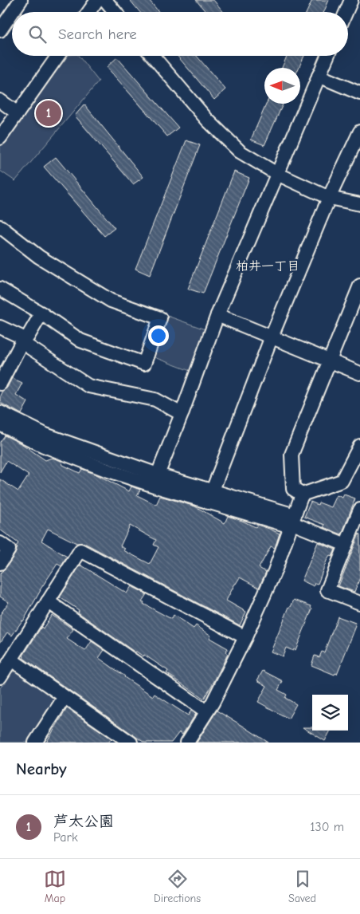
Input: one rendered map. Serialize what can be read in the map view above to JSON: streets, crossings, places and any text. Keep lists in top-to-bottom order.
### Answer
{
  "districts": ["柏井一丁目"],
  "north": "left",
  "page": {
    "search": "Search here",
    "pins": "1",
    "heading": "Nearby",
    "list": [
      {
        "mark": "1",
        "name": "芦太公園",
        "note": "Park",
        "value": "130 m"
      }
    ],
    "nav": ["Map", "Directions", "Saved"]
  }
}
